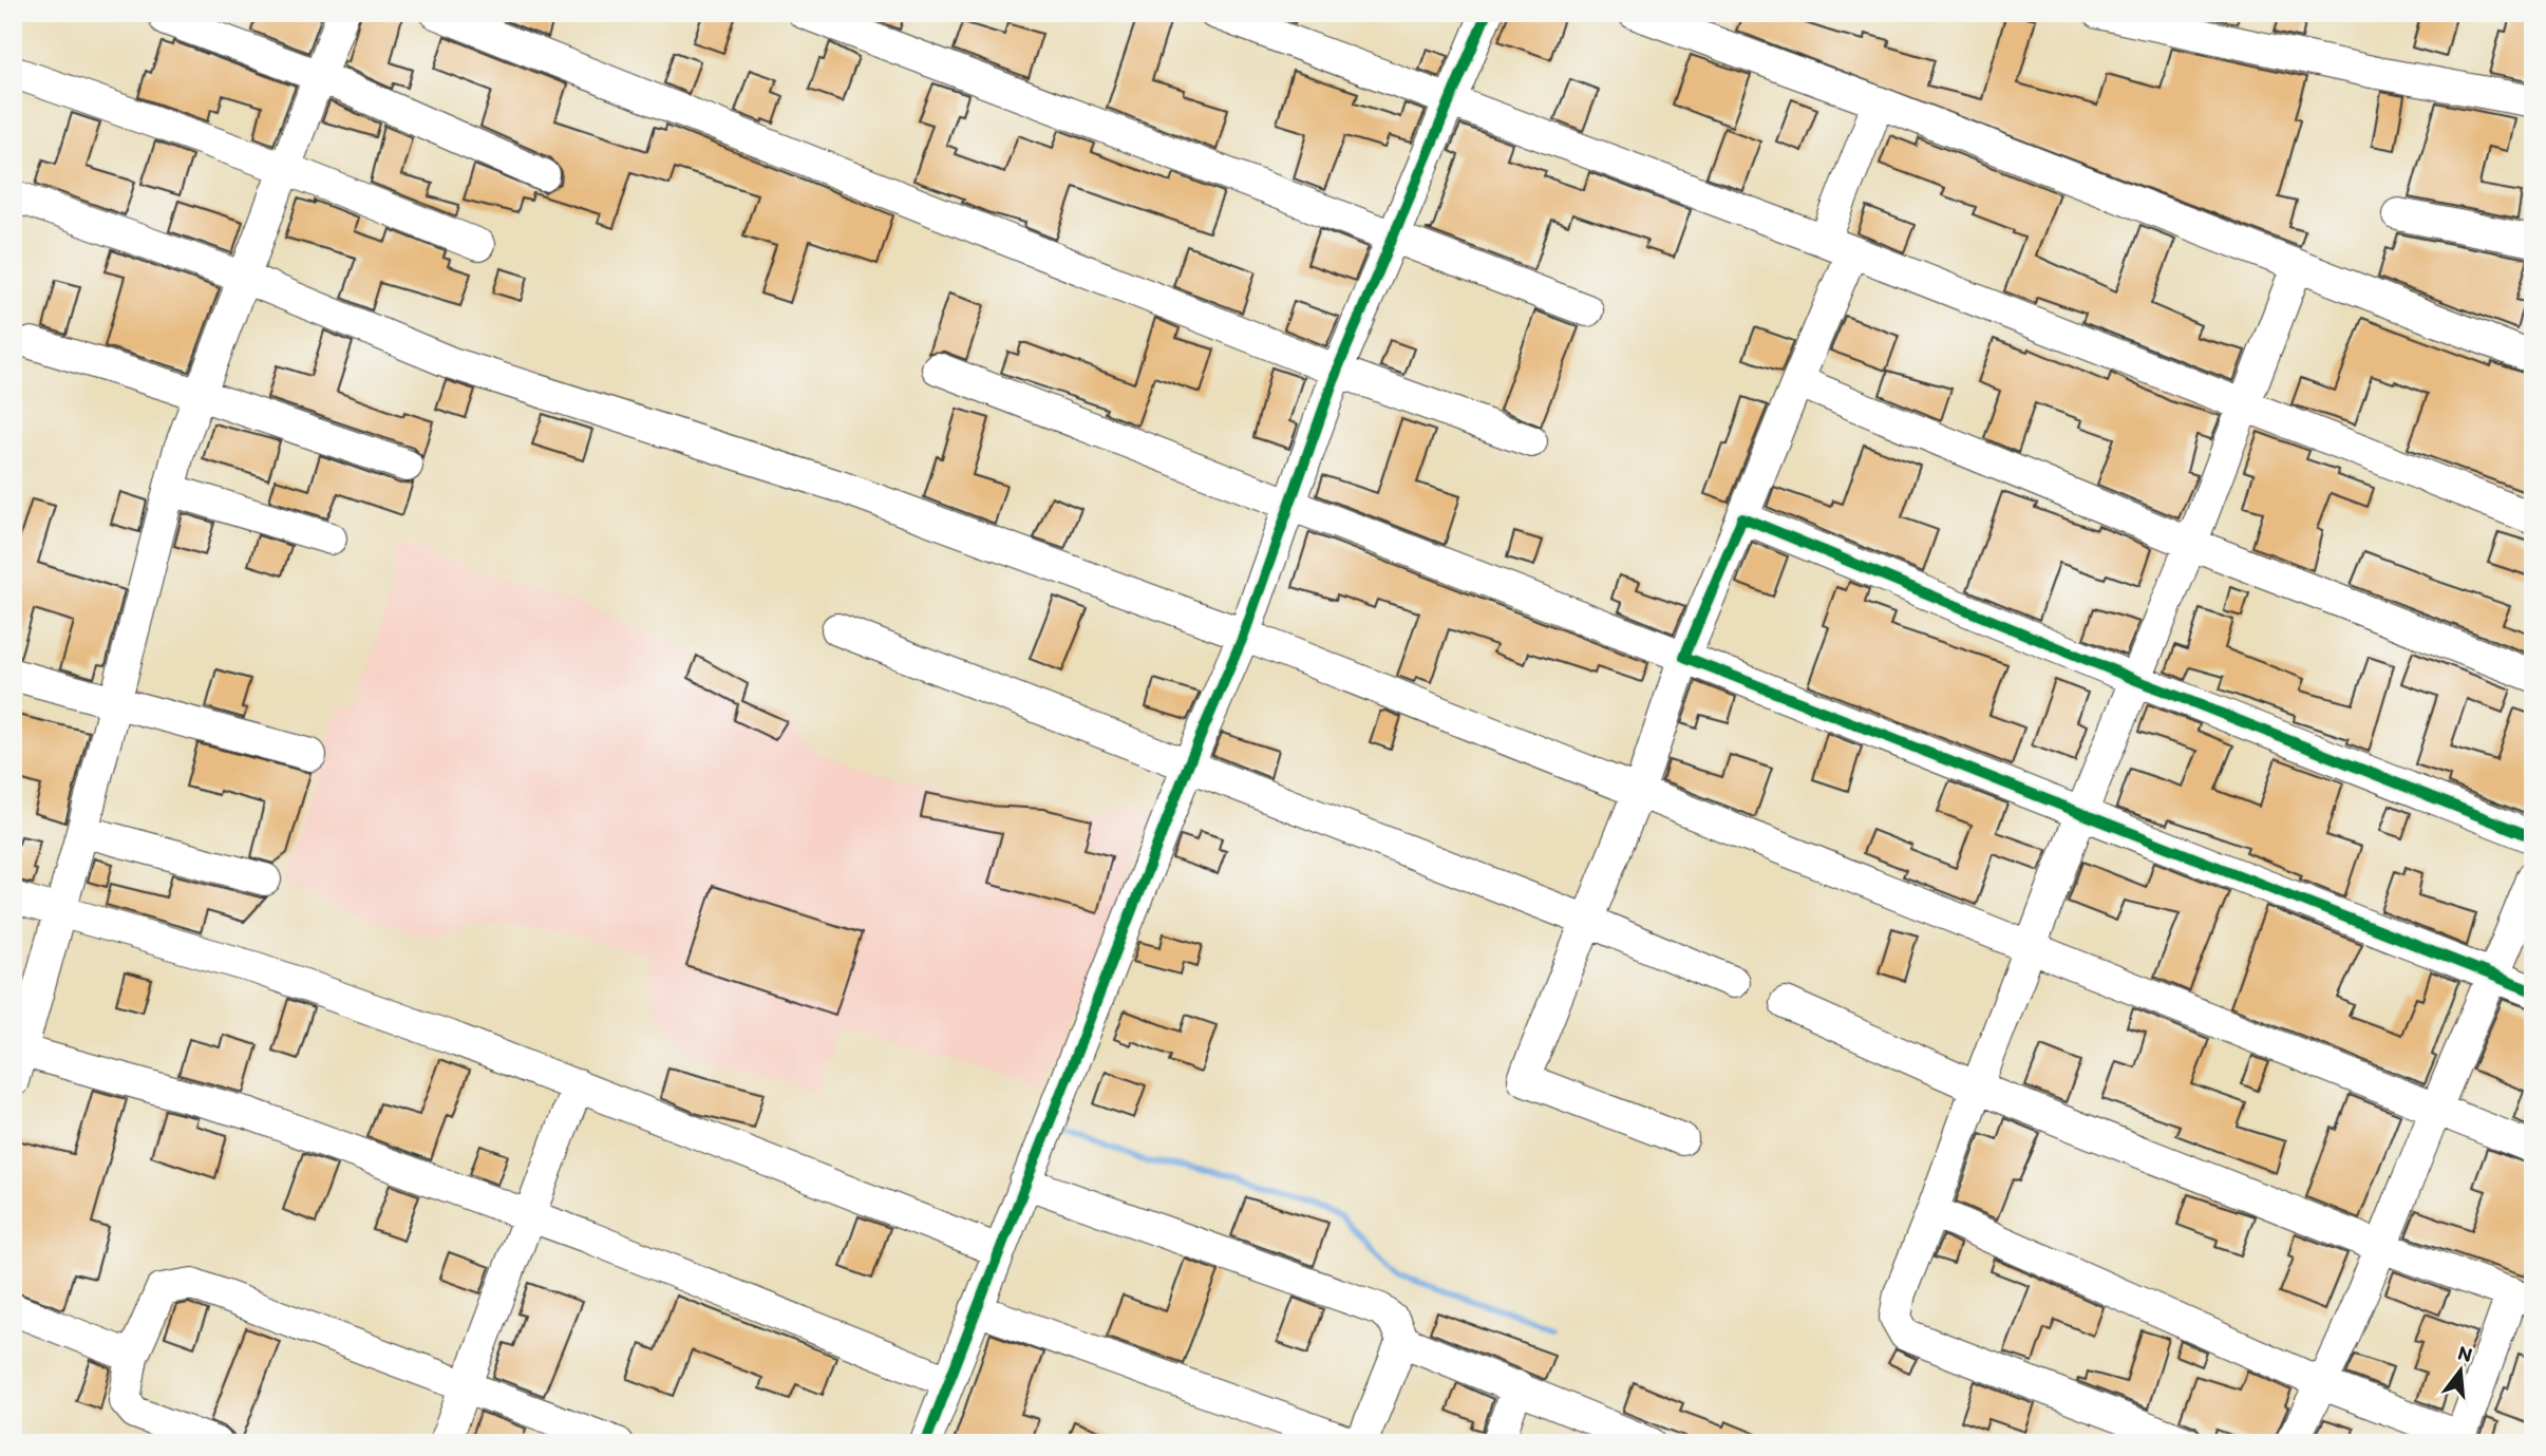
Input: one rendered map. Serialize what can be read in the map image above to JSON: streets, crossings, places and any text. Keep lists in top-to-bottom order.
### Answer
{
  "north": "top"
}
